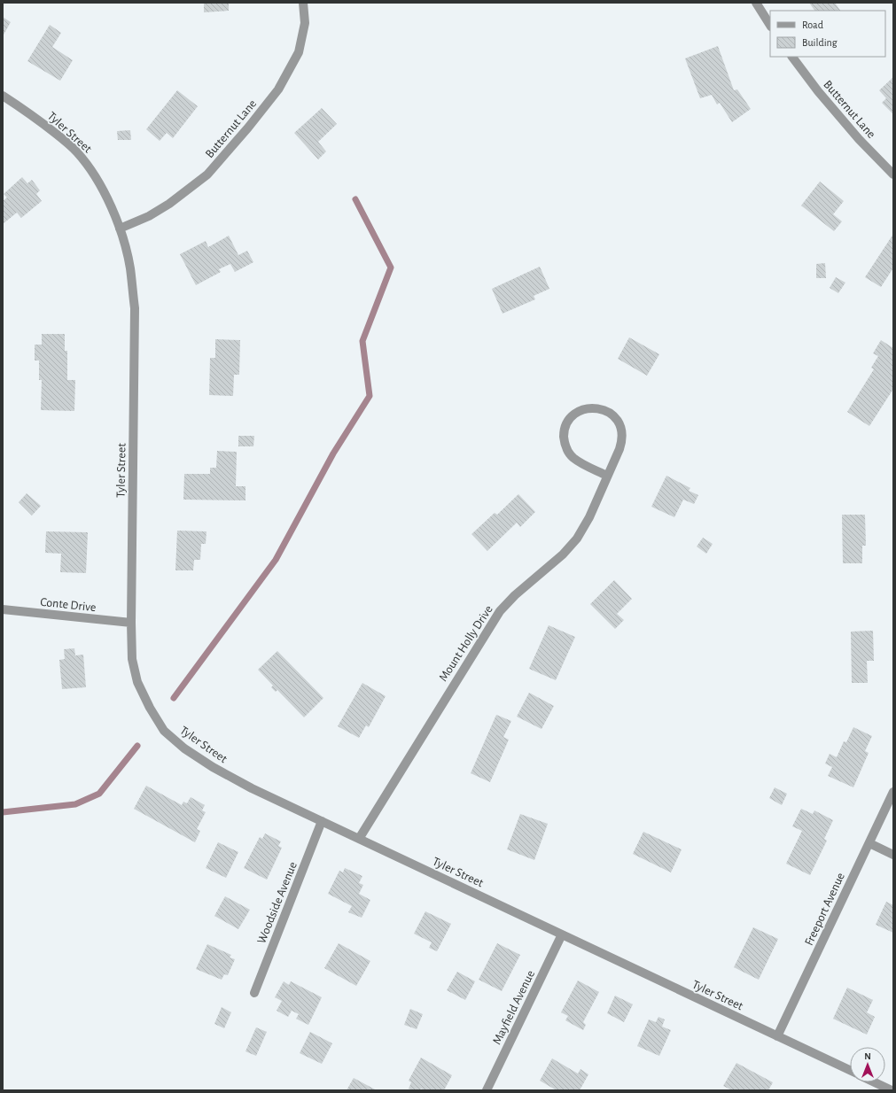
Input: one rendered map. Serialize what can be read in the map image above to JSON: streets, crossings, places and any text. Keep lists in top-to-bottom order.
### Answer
{
  "streets": {
    "street": [
      "Butternut Lane",
      "Tyler Street",
      "Conte Drive",
      "Mount Holly Drive",
      "Woodside Avenue",
      "Freeport Avenue",
      "Mayfield Avenue"
    ]
  },
  "crossings": [
    ["Butternut Lane", "Tyler Street"],
    ["Tyler Street", "Conte Drive"],
    ["Tyler Street", "Mount Holly Drive"],
    ["Tyler Street", "Woodside Avenue"],
    ["Tyler Street", "Freeport Avenue"],
    ["Tyler Street", "Mayfield Avenue"]
  ],
  "legend": ["Road", "Building"],
  "north": "top"
}
